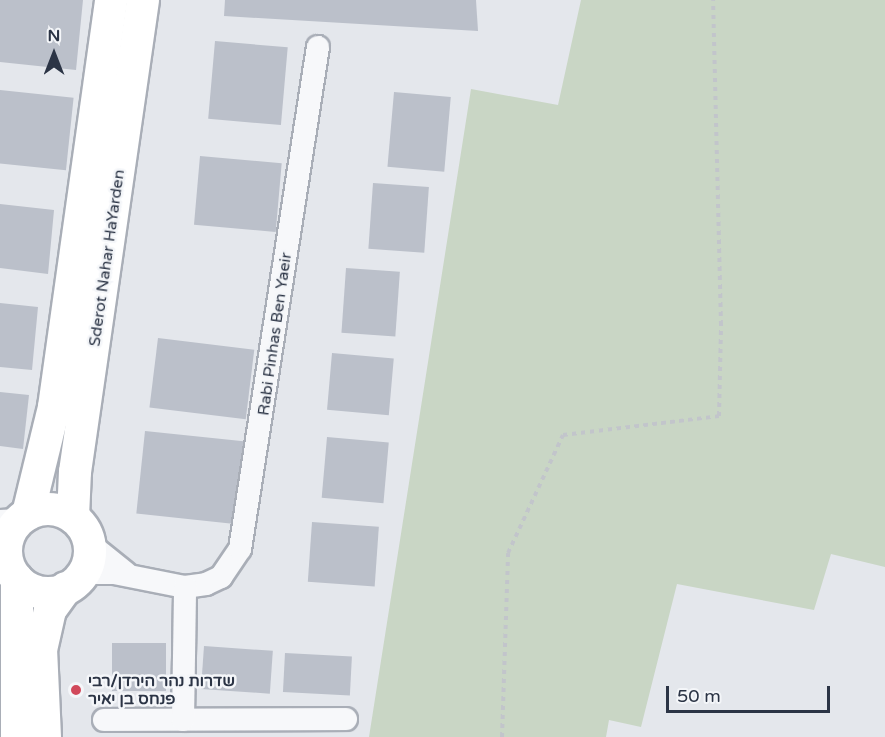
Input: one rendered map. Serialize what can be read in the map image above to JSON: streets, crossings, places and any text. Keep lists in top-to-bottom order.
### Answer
{
  "streets": {
    "main road": ["Sderot Nahar HaYarden"],
    "street": ["Rabi Pinhas Ben Yaeir"]
  },
  "crossings": [
    ["Sderot Nahar HaYarden", "Rabi Pinhas Ben Yaeir"]
  ],
  "places": ["שדרות נהר הירדן/רבי פנחס בן יאיר"],
  "scale_bar": "50 m",
  "north": "top"
}
